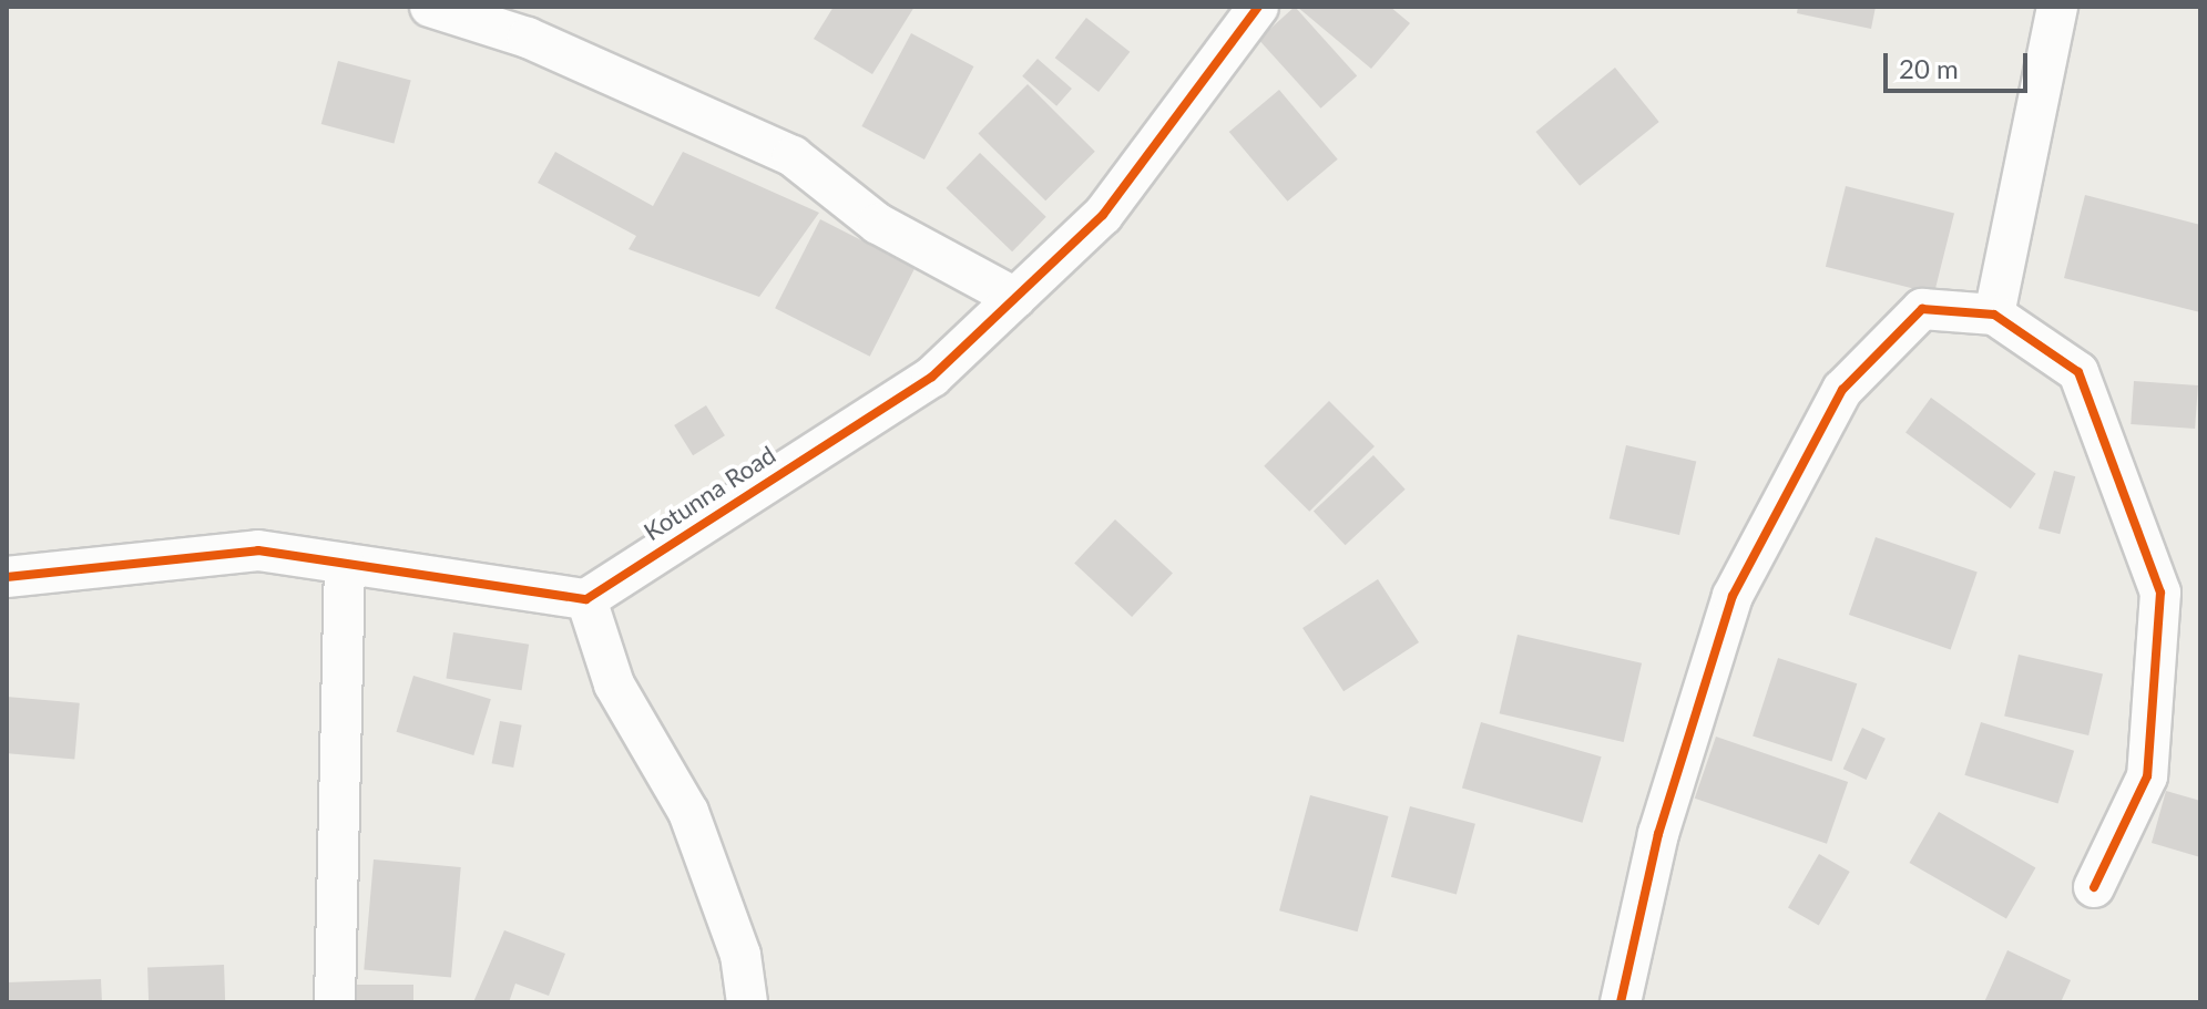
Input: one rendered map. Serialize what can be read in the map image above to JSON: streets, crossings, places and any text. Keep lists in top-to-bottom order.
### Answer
{
  "streets": {
    "street": ["Kotunna Road"]
  },
  "scale_bar": "20 m"
}
